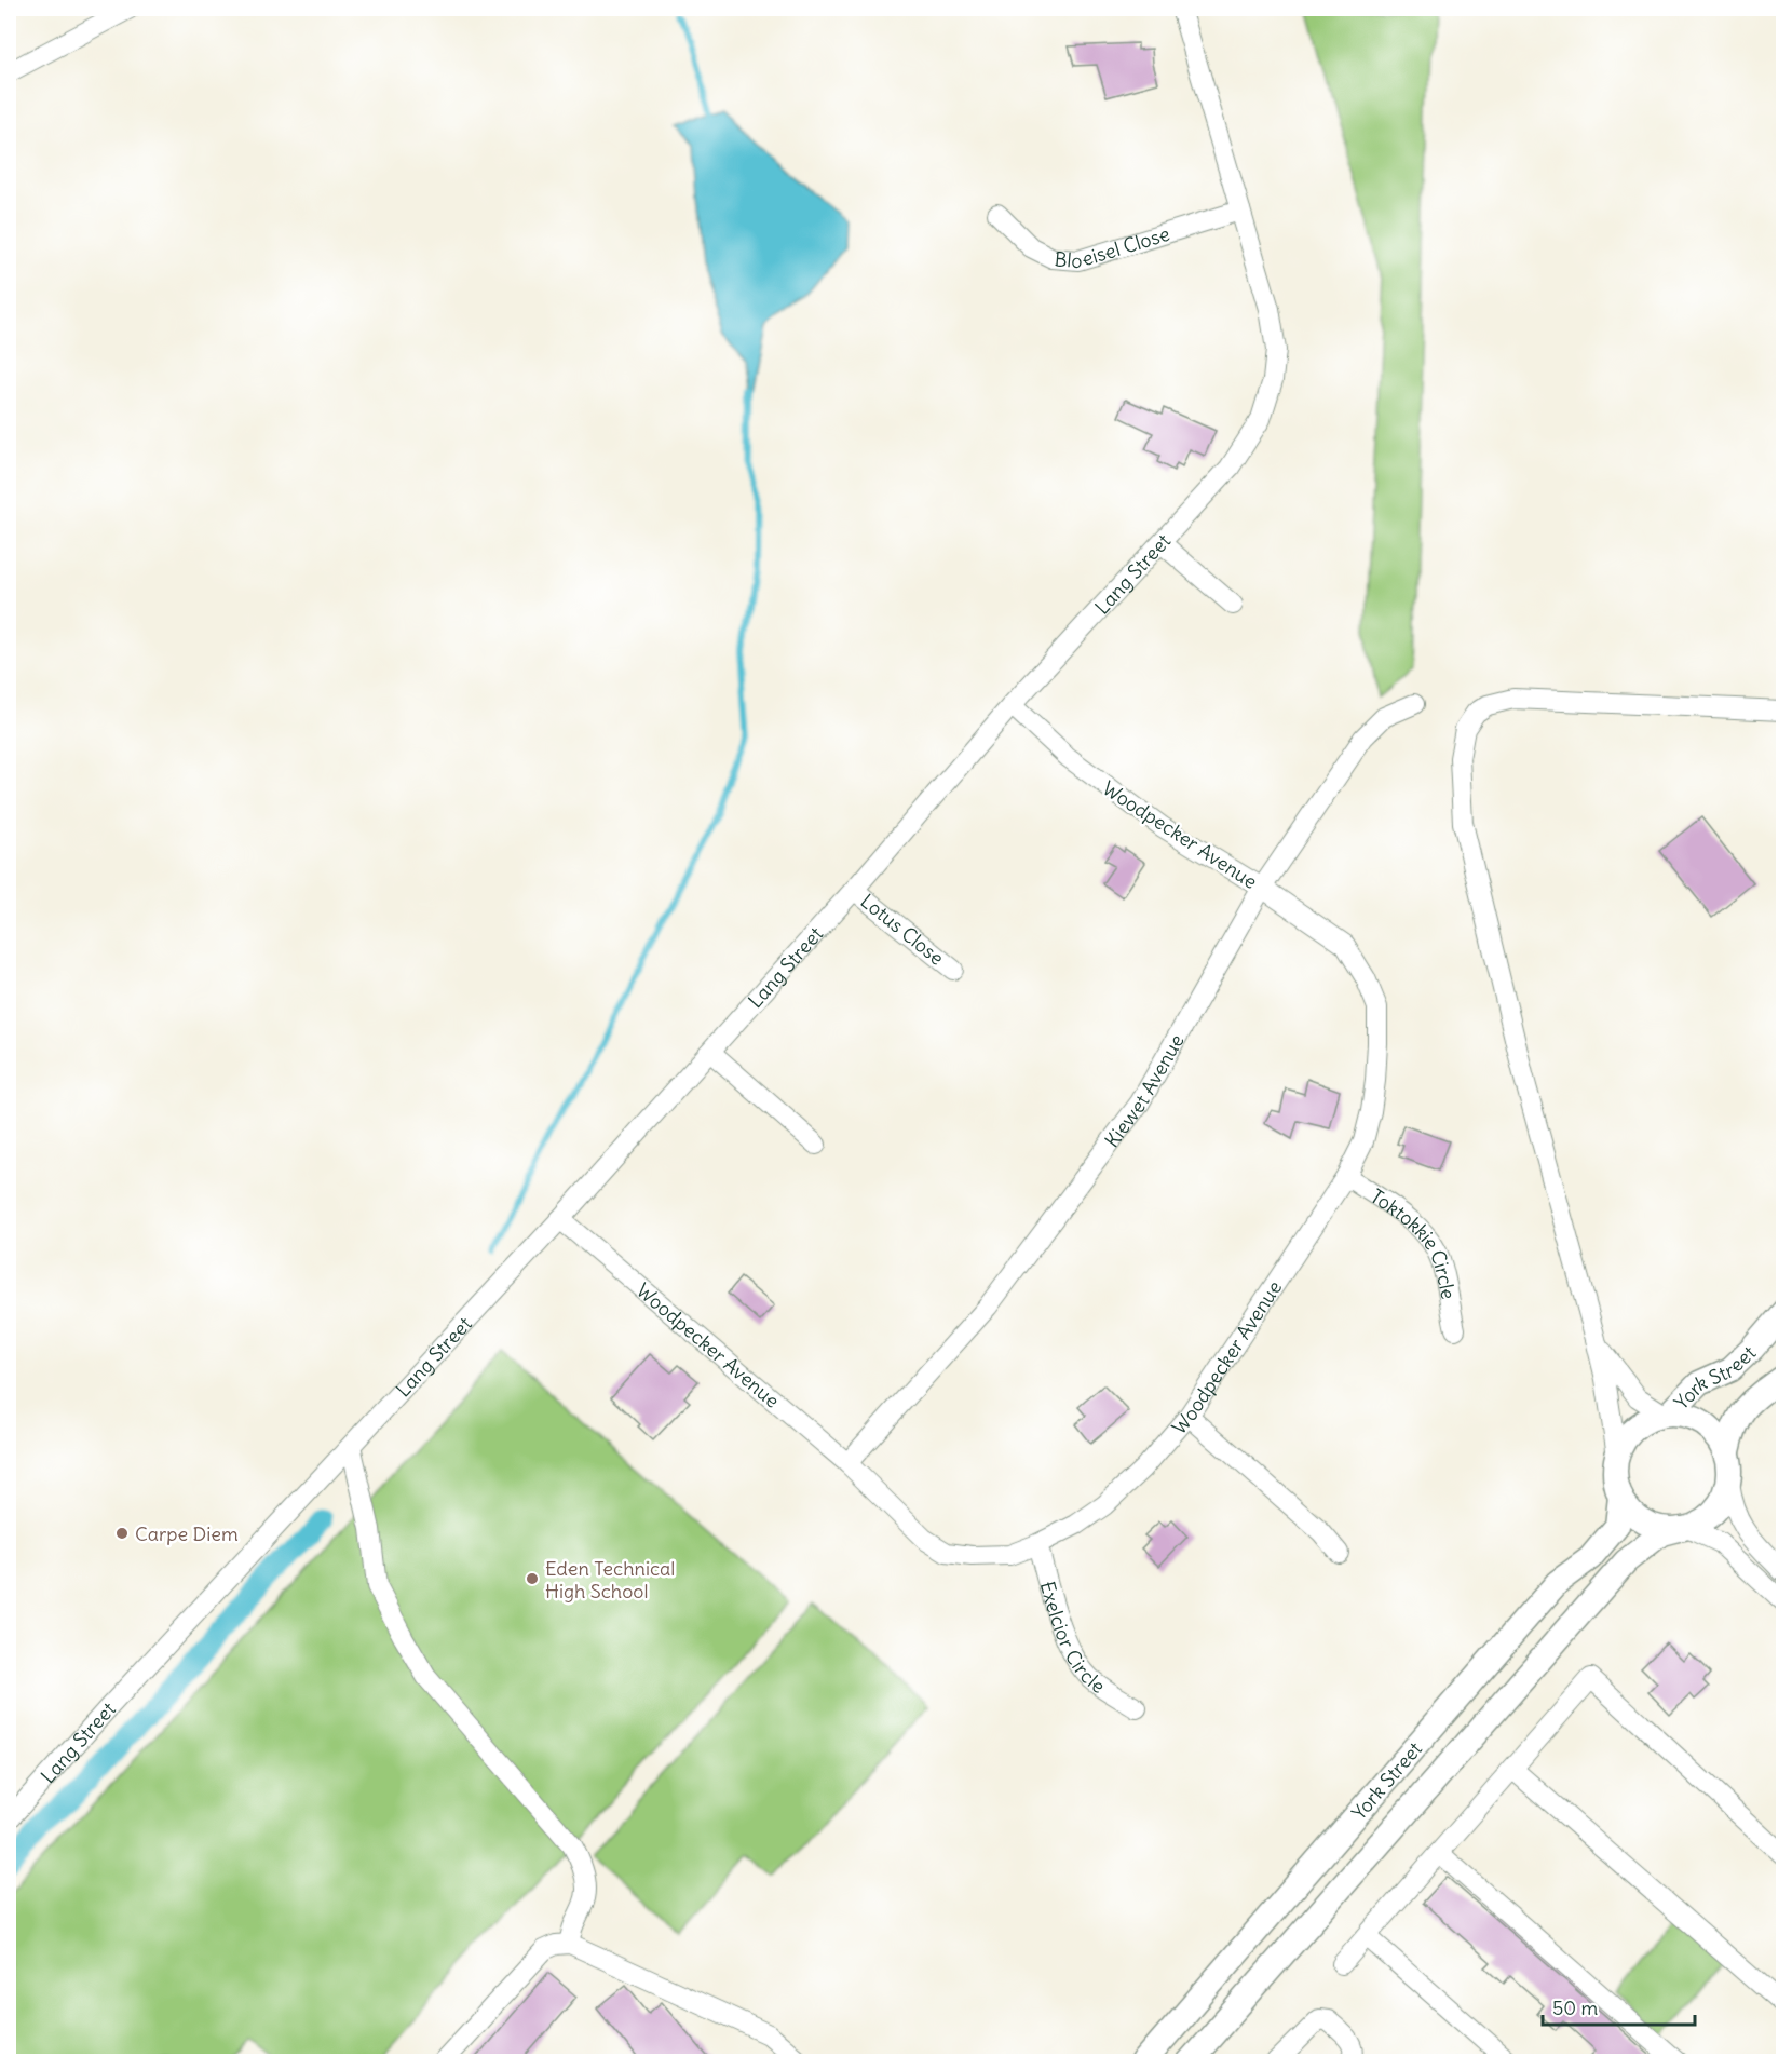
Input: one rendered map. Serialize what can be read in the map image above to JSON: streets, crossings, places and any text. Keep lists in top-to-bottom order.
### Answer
{
  "streets": {
    "main road": ["York Street"],
    "street": [
      "Bloeisel Close",
      "Lang Street",
      "Woodpecker Avenue",
      "Lotus Close",
      "Kiewet Avenue",
      "Toktokkie Circle",
      "Exelcior Circle"
    ]
  },
  "crossings": [
    ["Bloeisel Close", "Lang Street"],
    ["Lang Street", "Woodpecker Avenue"],
    ["Lang Street", "Lotus Close"],
    ["Woodpecker Avenue", "Kiewet Avenue"],
    ["Woodpecker Avenue", "Toktokkie Circle"],
    ["Woodpecker Avenue", "Exelcior Circle"]
  ],
  "places": ["Carpe Diem", "Eden Technical High School"],
  "scale_bar": "50 m"
}
